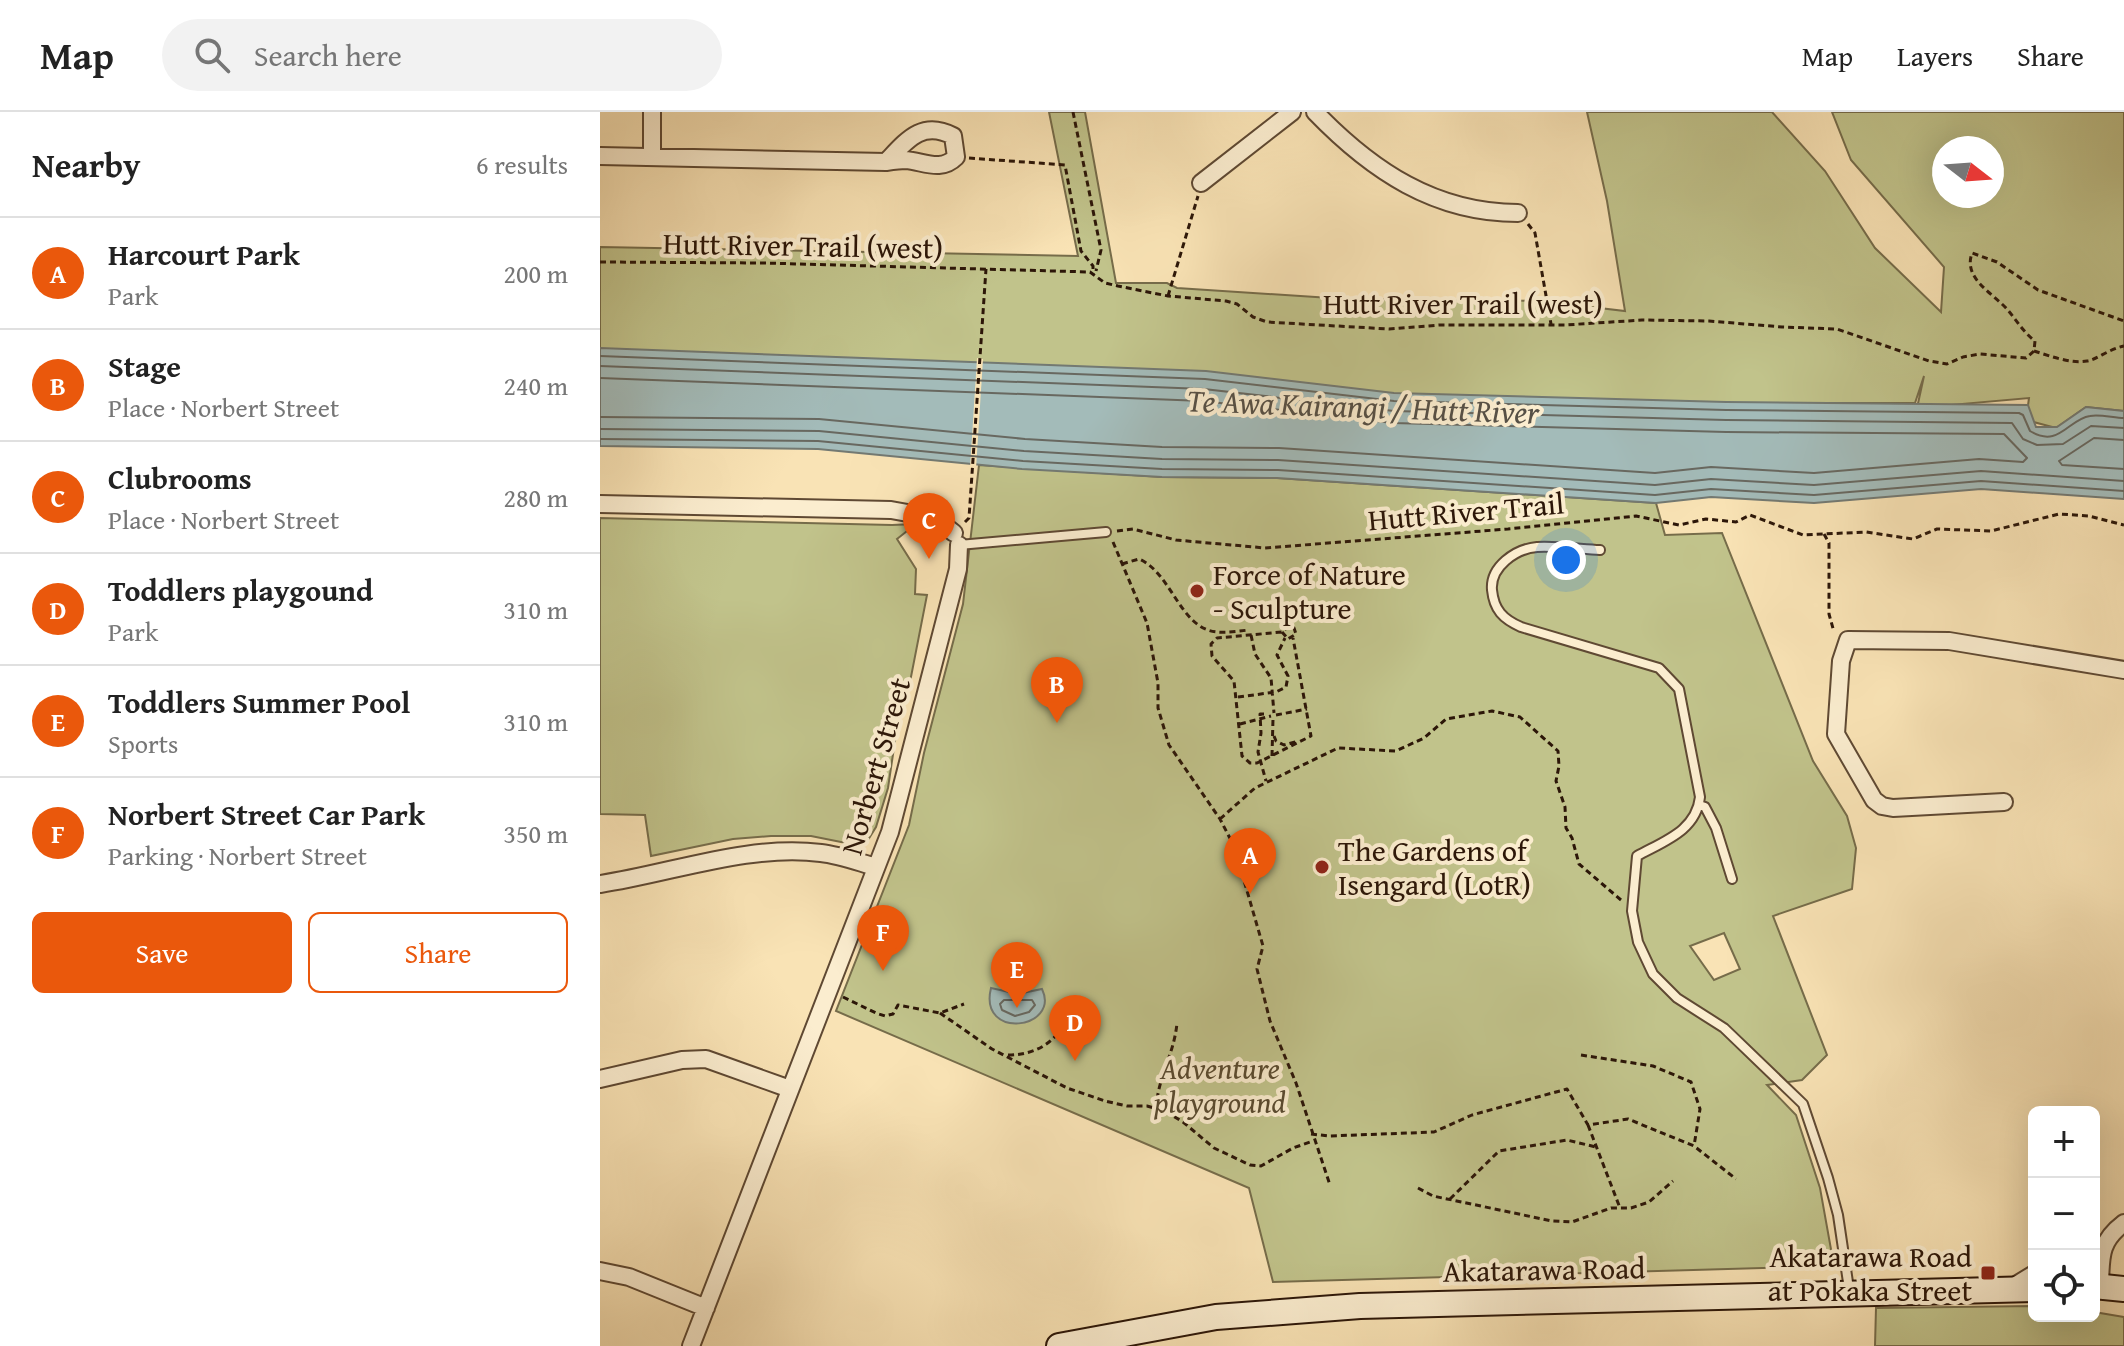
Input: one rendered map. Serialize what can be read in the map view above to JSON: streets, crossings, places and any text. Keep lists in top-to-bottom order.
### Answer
{
  "streets": {
    "street": ["Norbert Street", "Akatarawa Road"],
    "path": ["Hutt River Trail (west)", "Hutt River Trail"]
  },
  "water": ["Te Awa Kairangi / Hutt River"],
  "parks": ["Adventure playground"],
  "places": {
    "other": ["Force of Nature - Sculpture", "The Gardens of Isengard (LotR)"],
    "transit": ["Akatarawa Road at Pokaka Street"]
  },
  "north": "right",
  "page": {
    "header": "Map",
    "search": "Search here",
    "nav": ["Map", "Layers", "Share"],
    "heading": ["Nearby", "6 results"],
    "list": [
      {
        "mark": "A",
        "name": "Harcourt Park",
        "note": "Park",
        "value": "200 m"
      },
      {
        "mark": "B",
        "name": "Stage",
        "note": "Place · Norbert Street",
        "value": "240 m"
      },
      {
        "mark": "C",
        "name": "Clubrooms",
        "note": "Place · Norbert Street",
        "value": "280 m"
      },
      {
        "mark": "D",
        "name": "Toddlers playgound",
        "note": "Park",
        "value": "310 m"
      },
      {
        "mark": "E",
        "name": "Toddlers Summer Pool",
        "note": "Sports",
        "value": "310 m"
      },
      {
        "mark": "F",
        "name": "Norbert Street Car Park",
        "note": "Parking · Norbert Street",
        "value": "350 m"
      }
    ],
    "pins": [
      "C",
      "B",
      "A",
      "F",
      "E",
      "D"
    ],
    "buttons": ["Save", "Share"],
    "map_buttons": ["+", "−"]
  }
}
